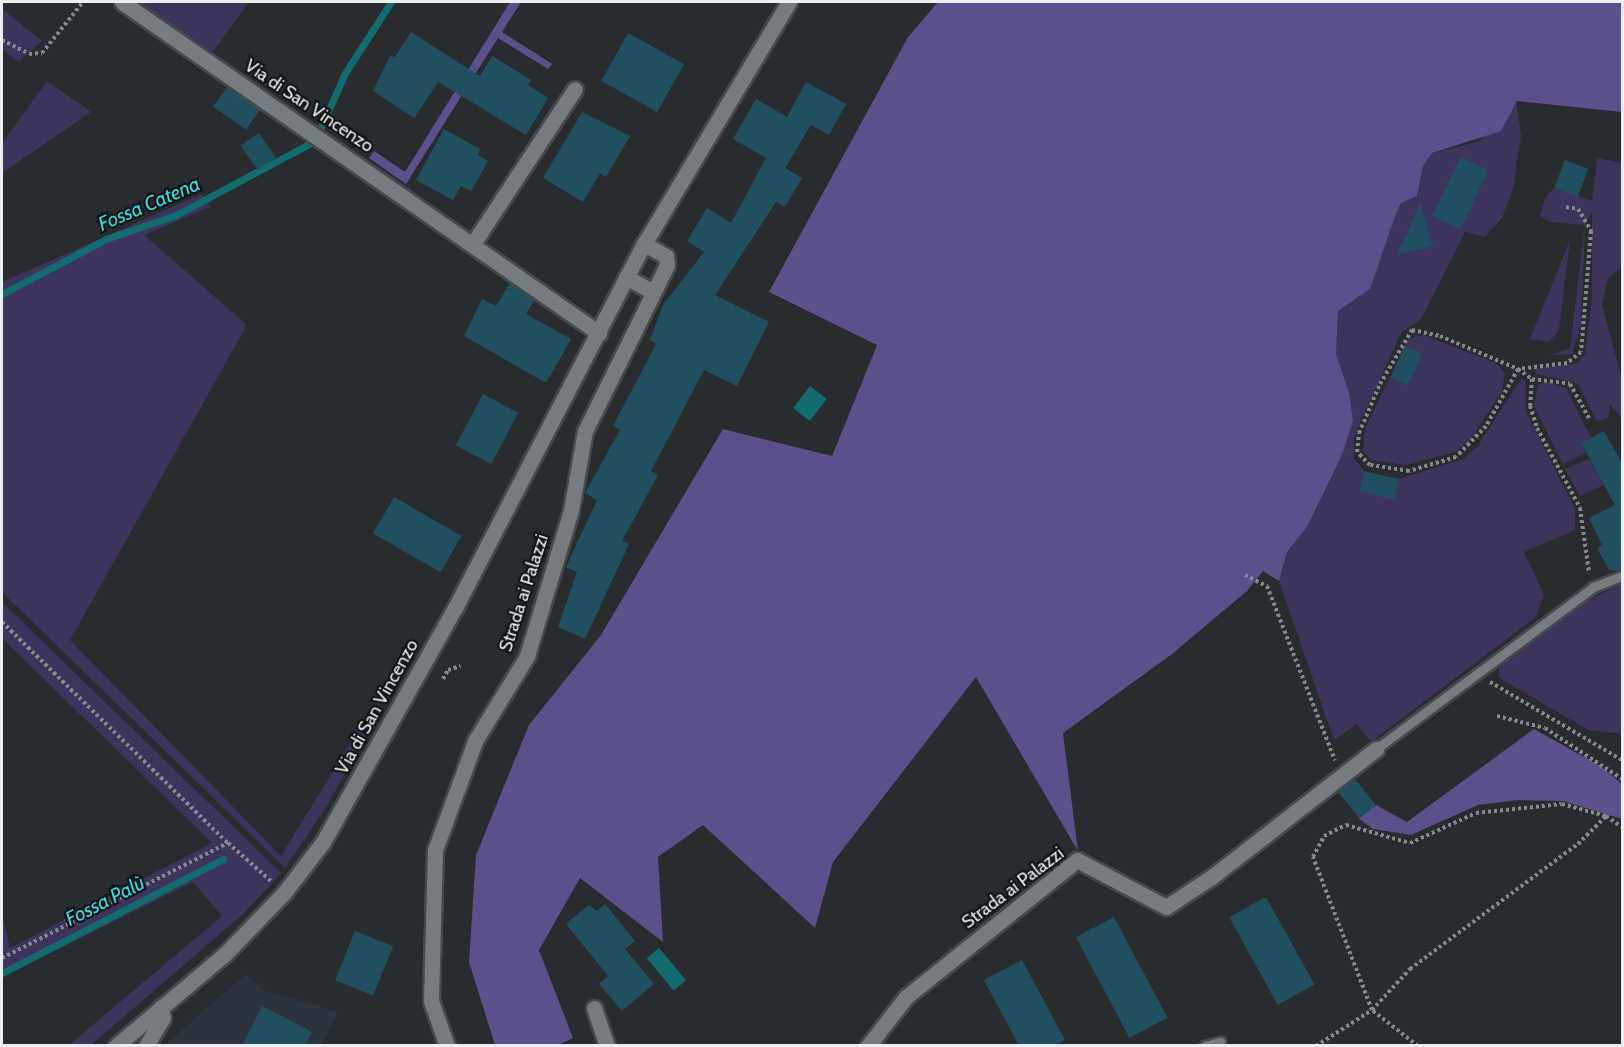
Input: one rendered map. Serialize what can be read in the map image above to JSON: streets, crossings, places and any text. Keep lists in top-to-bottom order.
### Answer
{
  "streets": {
    "street": ["Via di San Vincenzo", "Strada ai Palazzi"]
  },
  "crossings": [
    ["Via di San Vincenzo", "Strada ai Palazzi"]
  ],
  "water": ["Fossa Catena", "Fossa Palù"]
}
